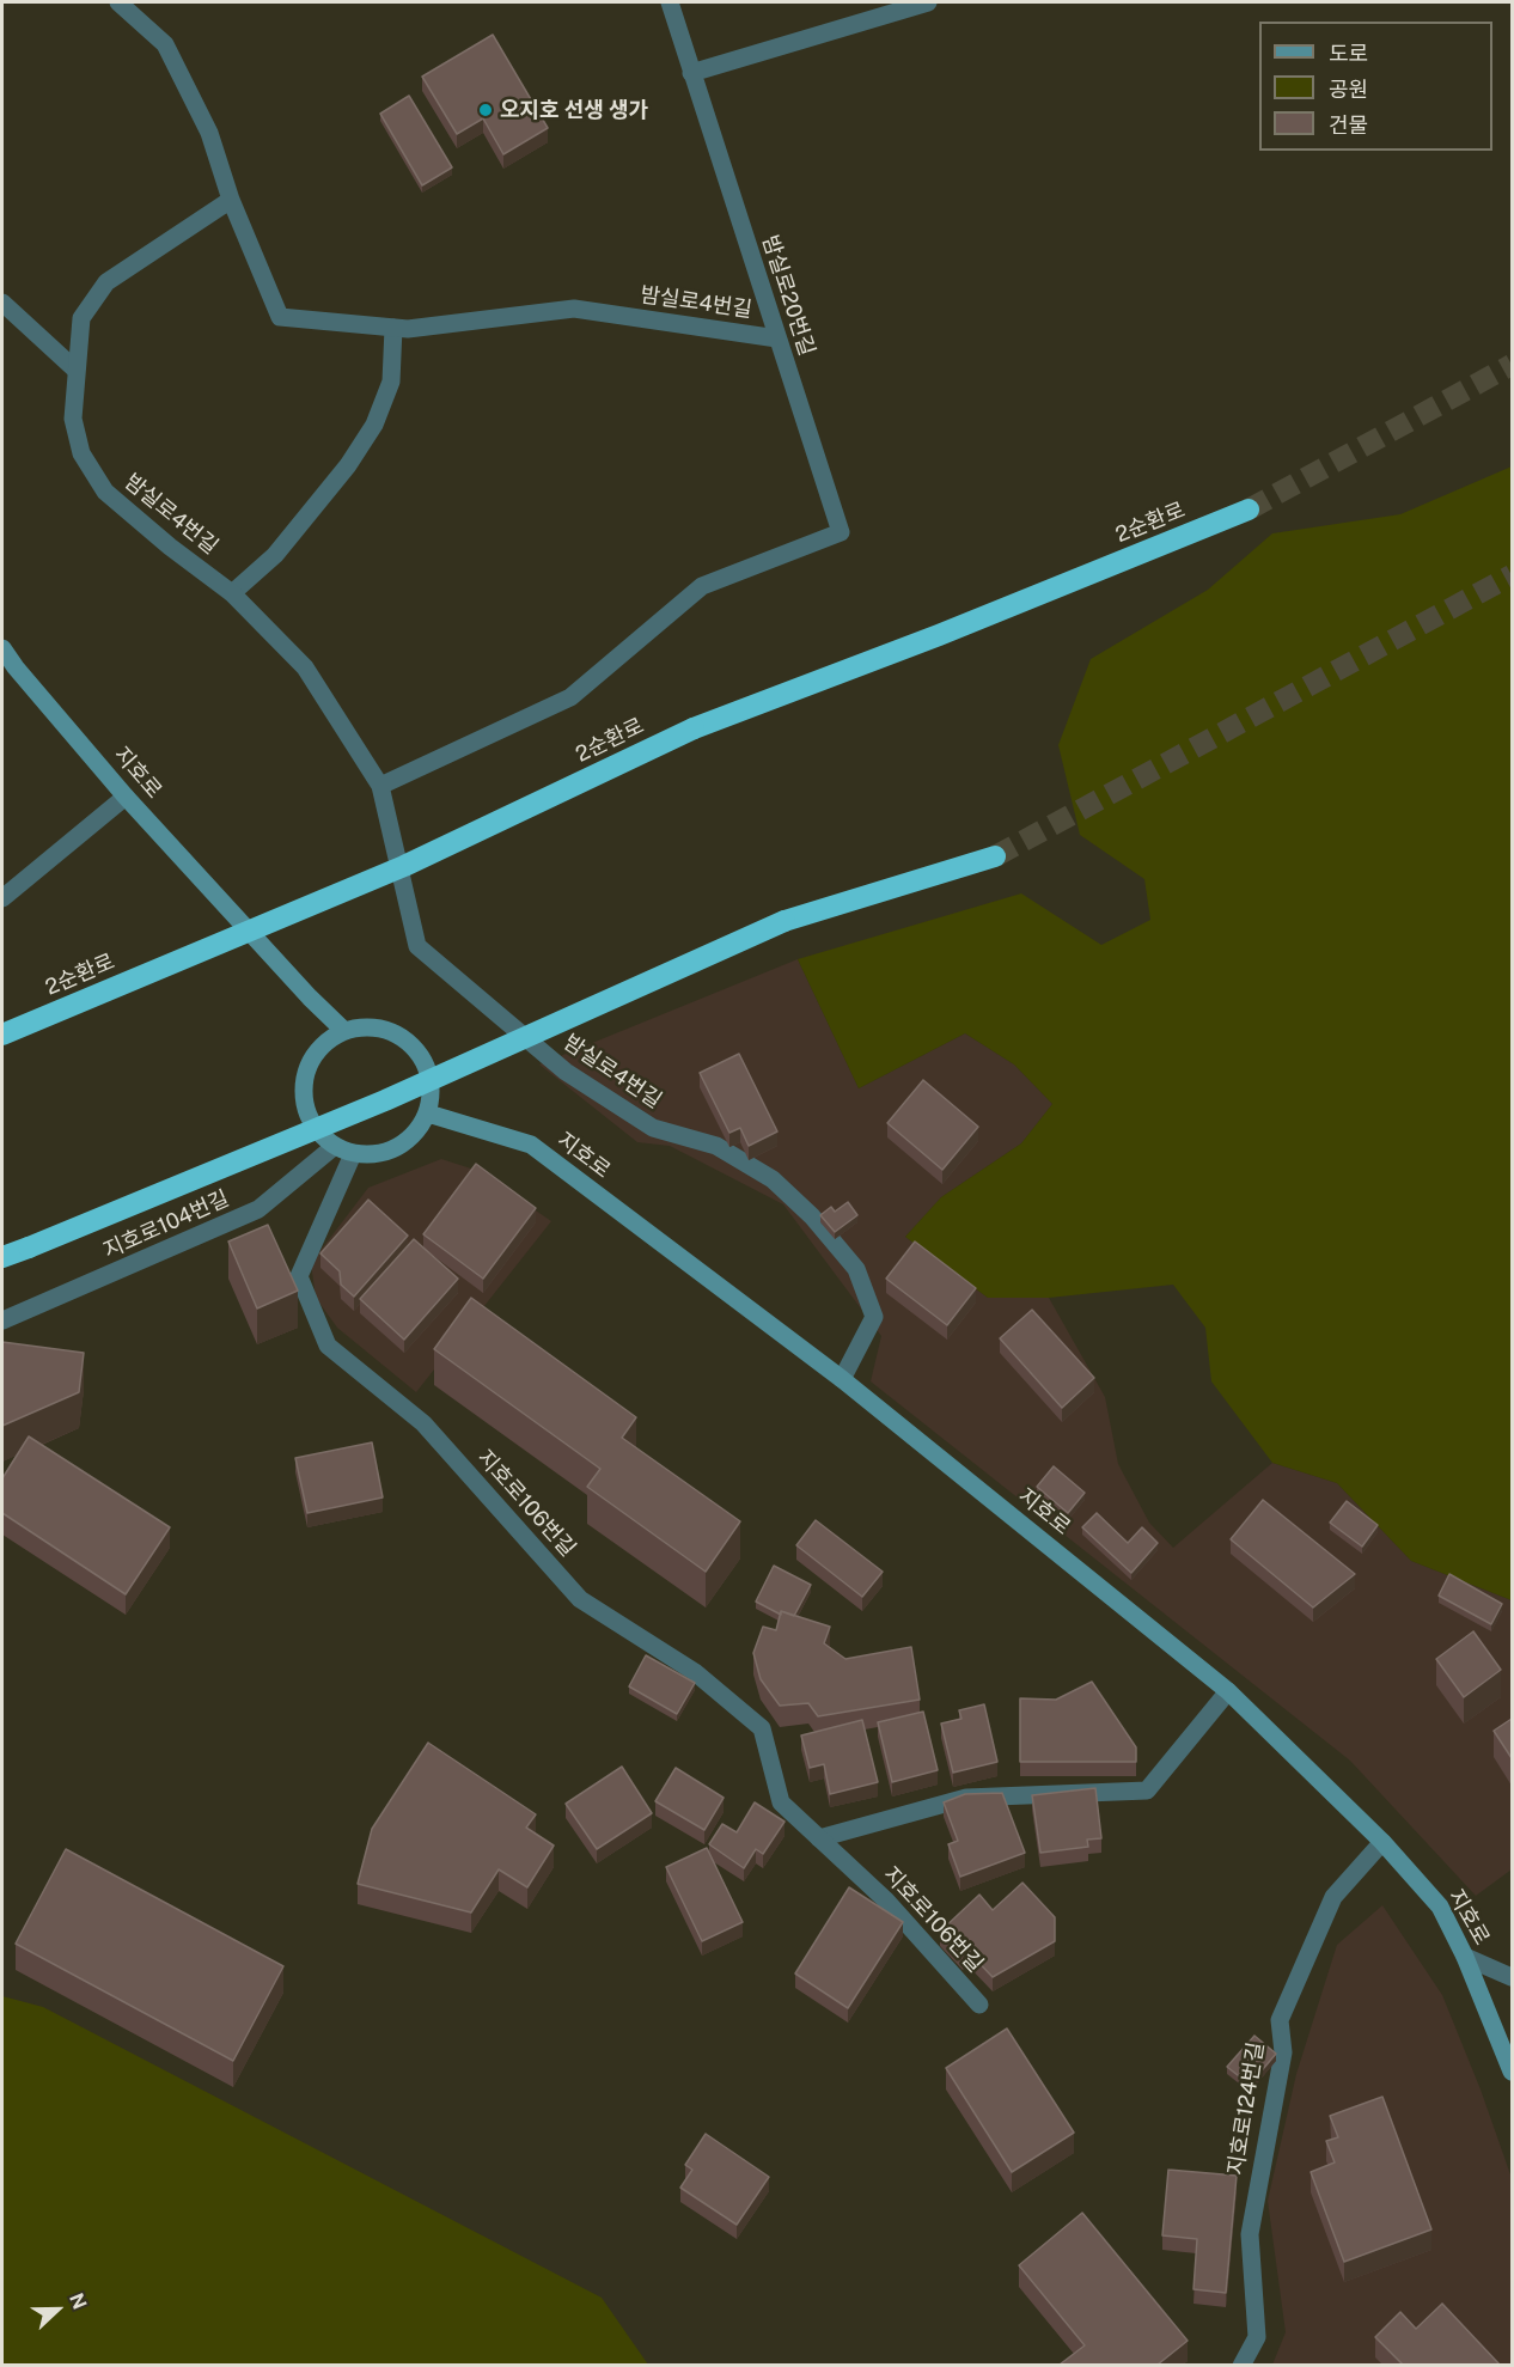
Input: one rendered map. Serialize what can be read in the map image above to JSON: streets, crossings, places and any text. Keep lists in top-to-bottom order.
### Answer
{
  "streets": {
    "highway": ["2순환로"],
    "main road": ["지호로"],
    "street": [
      "밤실로20번길",
      "밤실로4번길",
      "지호로104번길",
      "지호로106번길",
      "지호로124번길"
    ]
  },
  "crossings": [
    ["밤실로20번길", "밤실로4번길"],
    ["밤실로4번길", "지호로"],
    ["지호로", "지호로104번길"],
    ["지호로", "지호로106번길"],
    ["지호로", "지호로124번길"],
    ["지호로104번길", "지호로106번길"]
  ],
  "places": ["오지호 선생 생가"],
  "legend": ["도로", "공원", "건물"],
  "north": "right"
}
